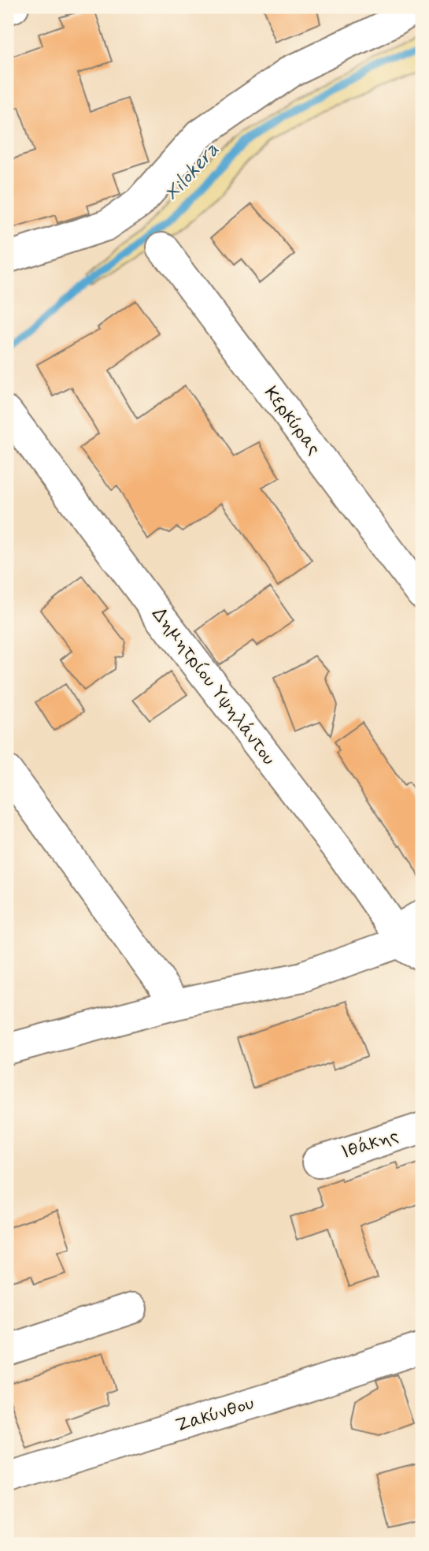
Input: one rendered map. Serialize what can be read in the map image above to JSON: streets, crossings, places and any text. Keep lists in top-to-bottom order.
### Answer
{
  "streets": {
    "street": [
      "Κερκύρας",
      "Δημητρίου Υψηλάντου",
      "Ιθάκης",
      "Ζακύνθου"
    ]
  },
  "water": ["Xilokera"]
}
